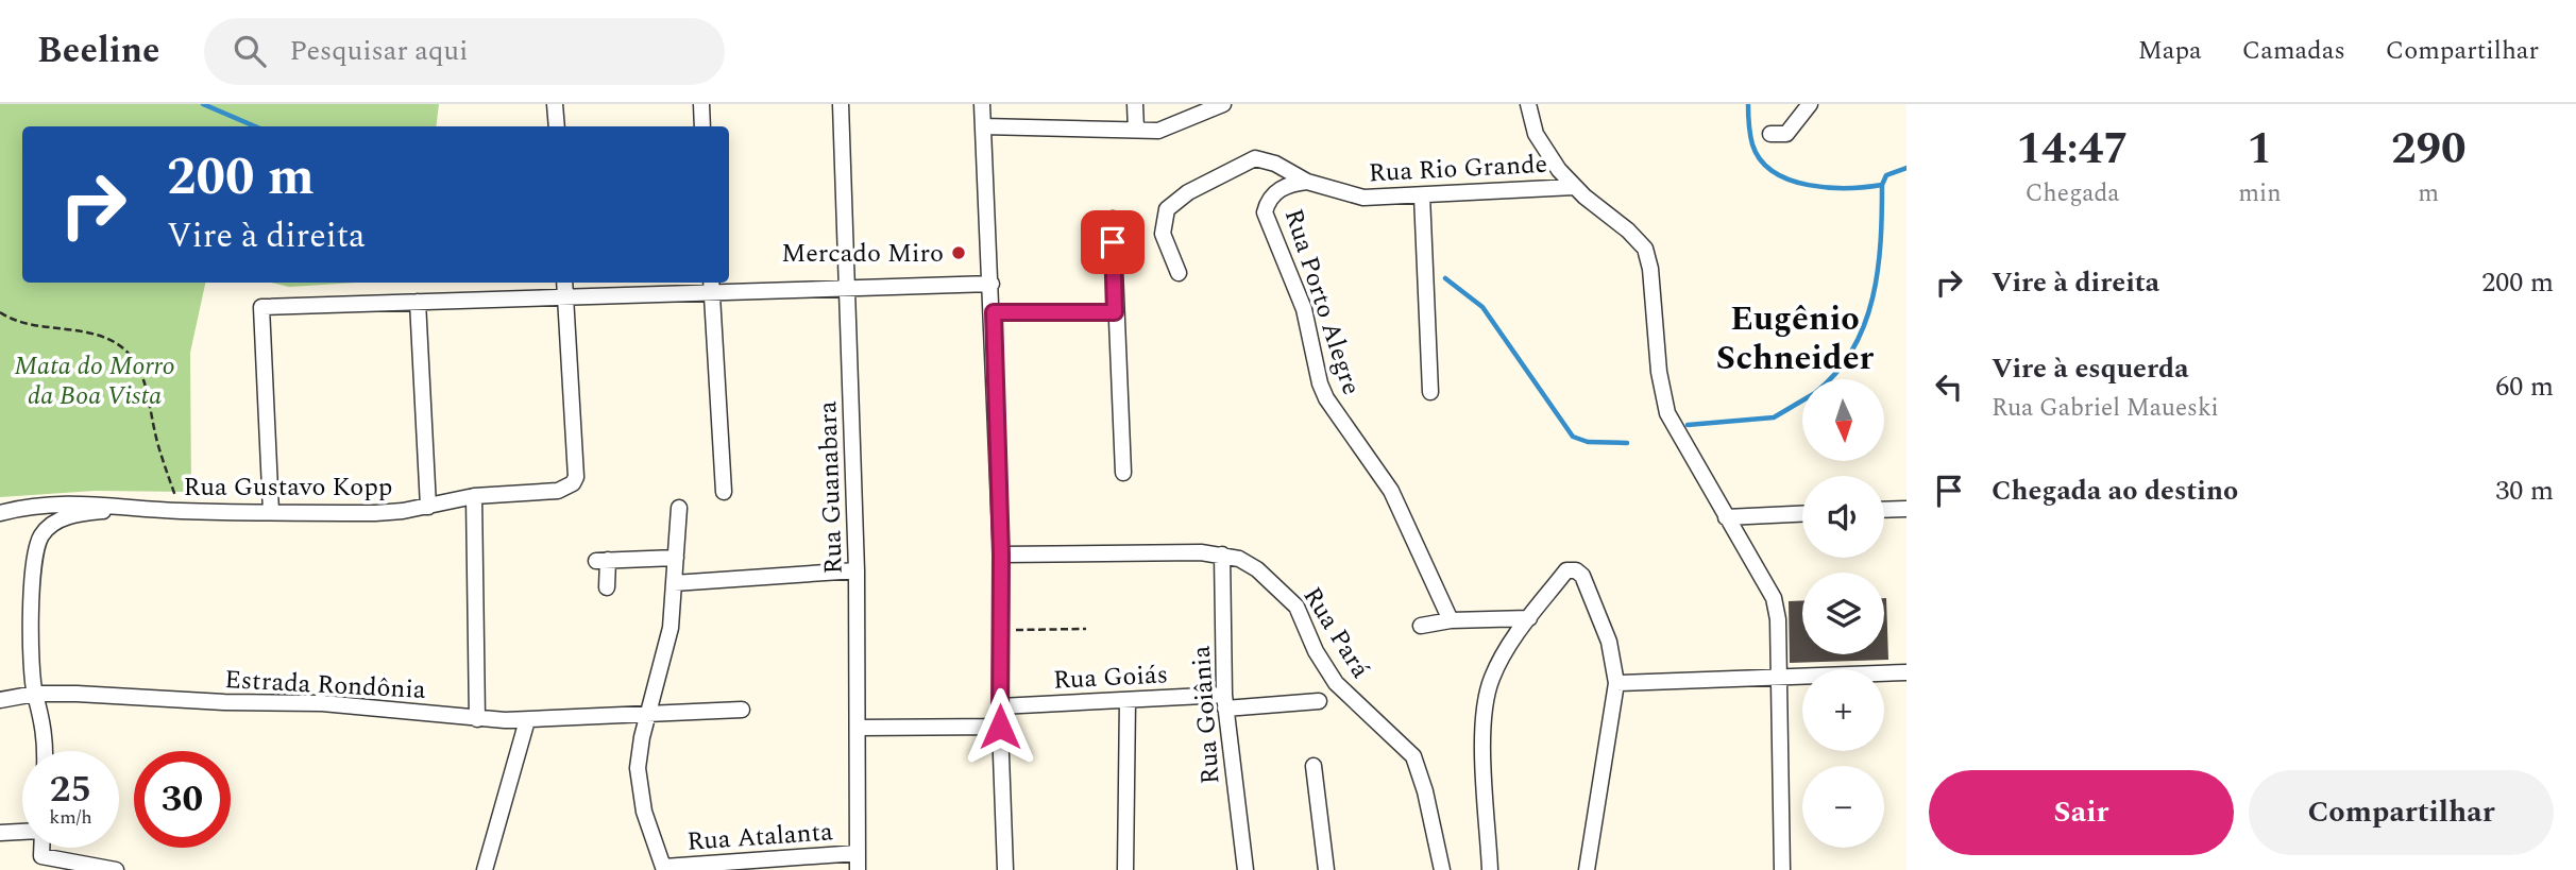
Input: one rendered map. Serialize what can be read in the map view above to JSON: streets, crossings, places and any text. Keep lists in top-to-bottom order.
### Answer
{
  "streets": {
    "street": [
      "Rua Rio Grande",
      "Rua Porto Alegre",
      "Rua Gustavo Kopp",
      "Rua Guanabara",
      "Rua Pará",
      "Rua Goiás",
      "Estrada Rondônia",
      "Rua Goiânia",
      "Rua Atalanta"
    ]
  },
  "crossings": [
    ["Rua Rio Grande", "Rua Porto Alegre"],
    ["Rua Guanabara", "Rua Atalanta"],
    ["Rua Pará", "Rua Goiânia"],
    ["Rua Goiás", "Rua Goiânia"]
  ],
  "districts": ["Eugênio Schneider"],
  "parks": ["Mata do Morro da Boa Vista"],
  "places": ["Mercado Miro"],
  "north": "bottom",
  "page": {
    "header": "Beeline",
    "search": "Pesquisar aqui",
    "nav": ["Mapa", "Camadas", "Compartilhar"],
    "eta": [
      "14:47",
      "Chegada",
      "1",
      "min",
      "290",
      "m"
    ],
    "turn": ["200 m", "Vire à direita"],
    "list": [
      {
        "name": "Vire à direita",
        "value": "200 m"
      },
      {
        "name": "Vire à esquerda",
        "note": "Rua Gabriel Maueski",
        "value": "60 m"
      },
      {
        "name": "Chegada ao destino",
        "value": "30 m"
      }
    ],
    "map_buttons": ["+", "−"],
    "speed": "25 km/h",
    "limit": "30",
    "buttons": ["Sair", "Compartilhar"]
  }
}
